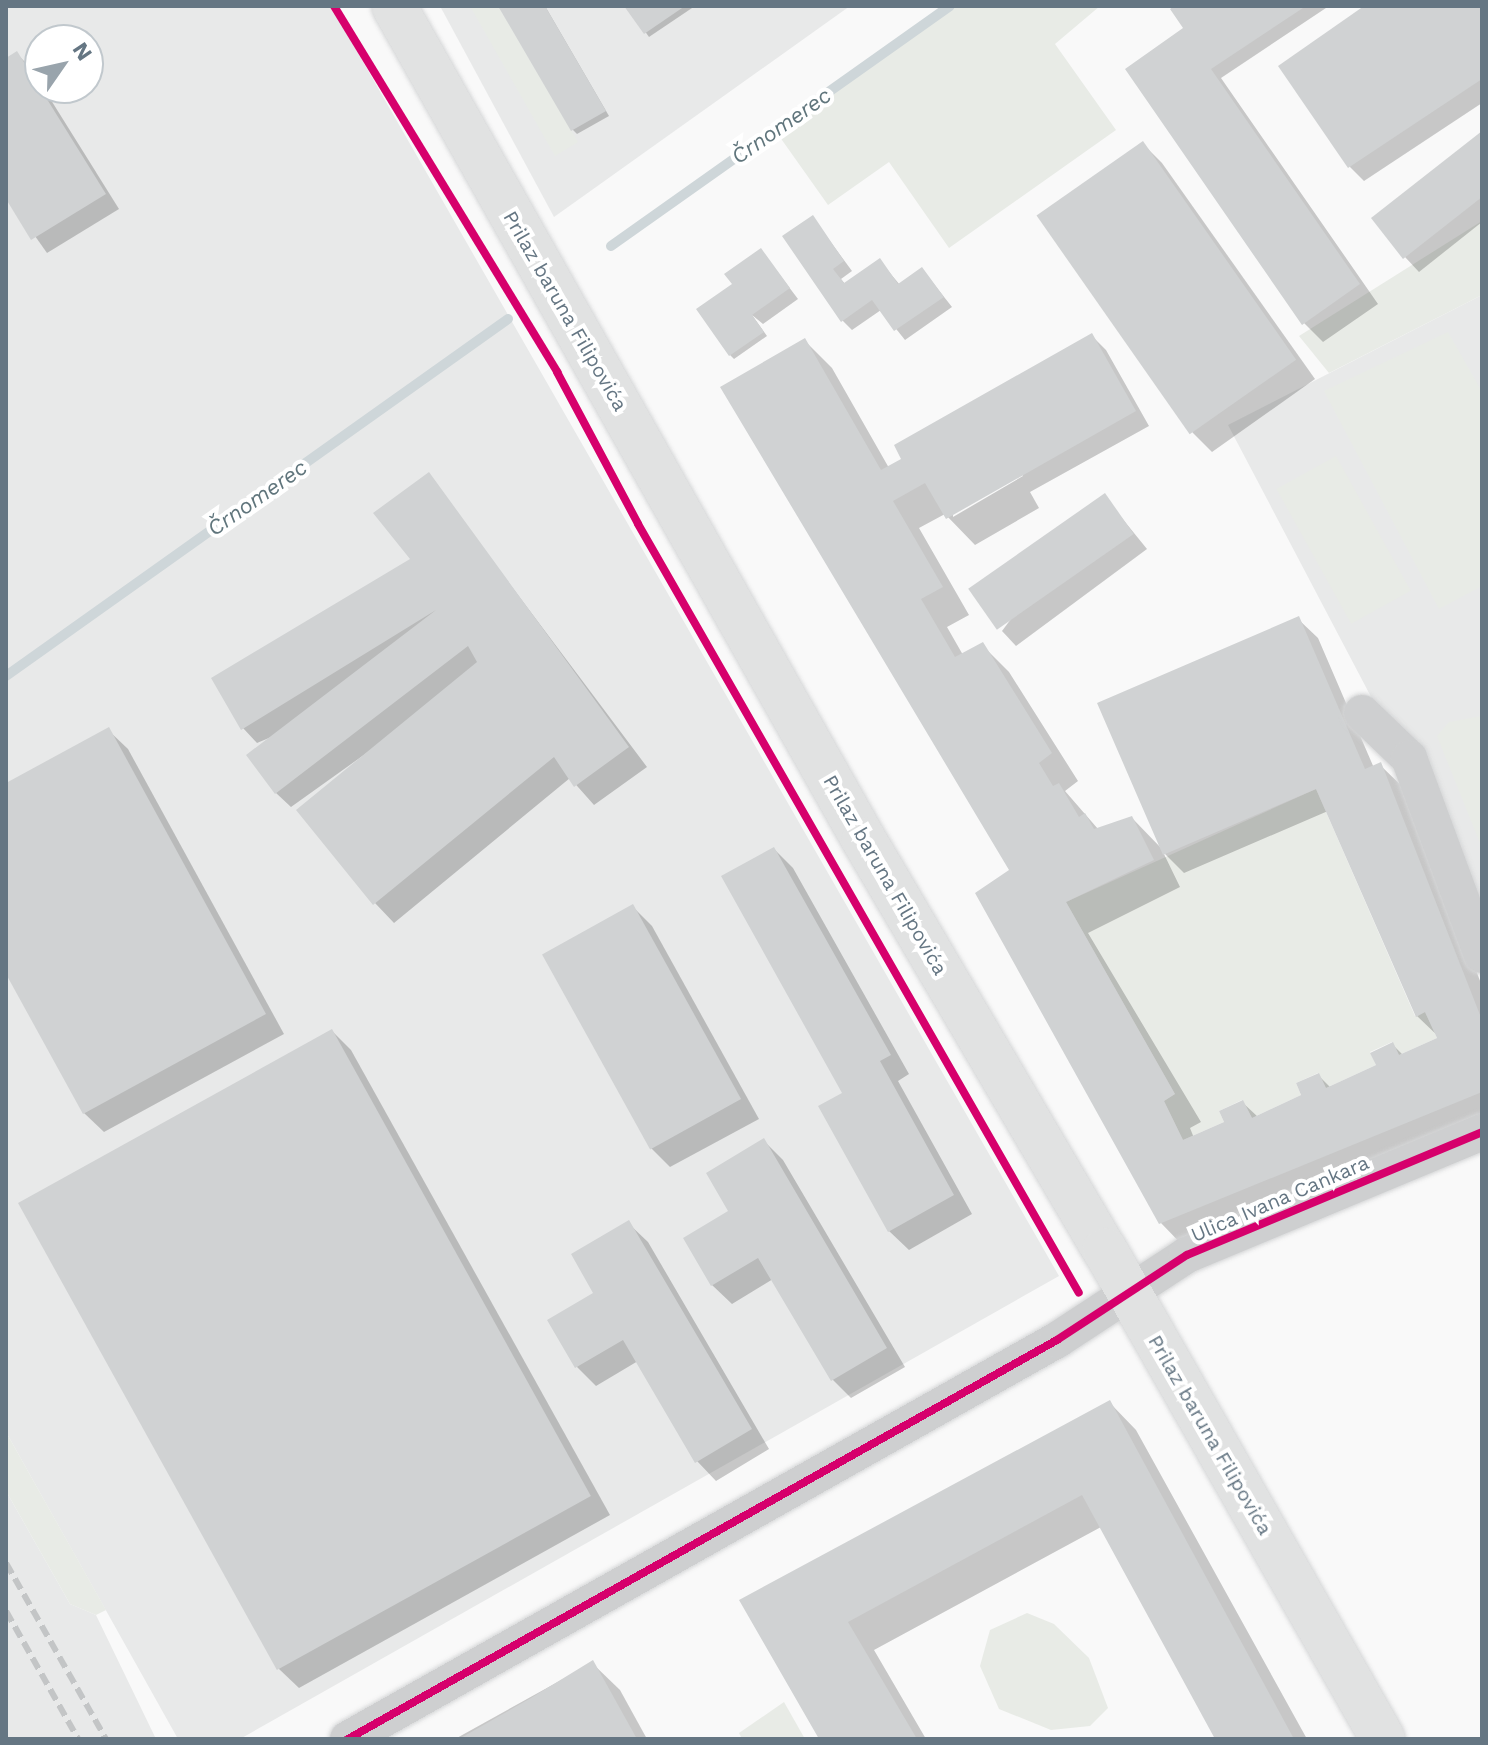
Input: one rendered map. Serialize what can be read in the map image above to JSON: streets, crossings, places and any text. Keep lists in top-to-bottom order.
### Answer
{
  "streets": {
    "main road": ["Prilaz baruna Filipovića"],
    "street": ["Ulica Ivana Cankara"]
  },
  "crossings": [
    ["Prilaz baruna Filipovića", "Ulica Ivana Cankara"]
  ],
  "water": ["Črnomerec"],
  "north": "top right"
}
